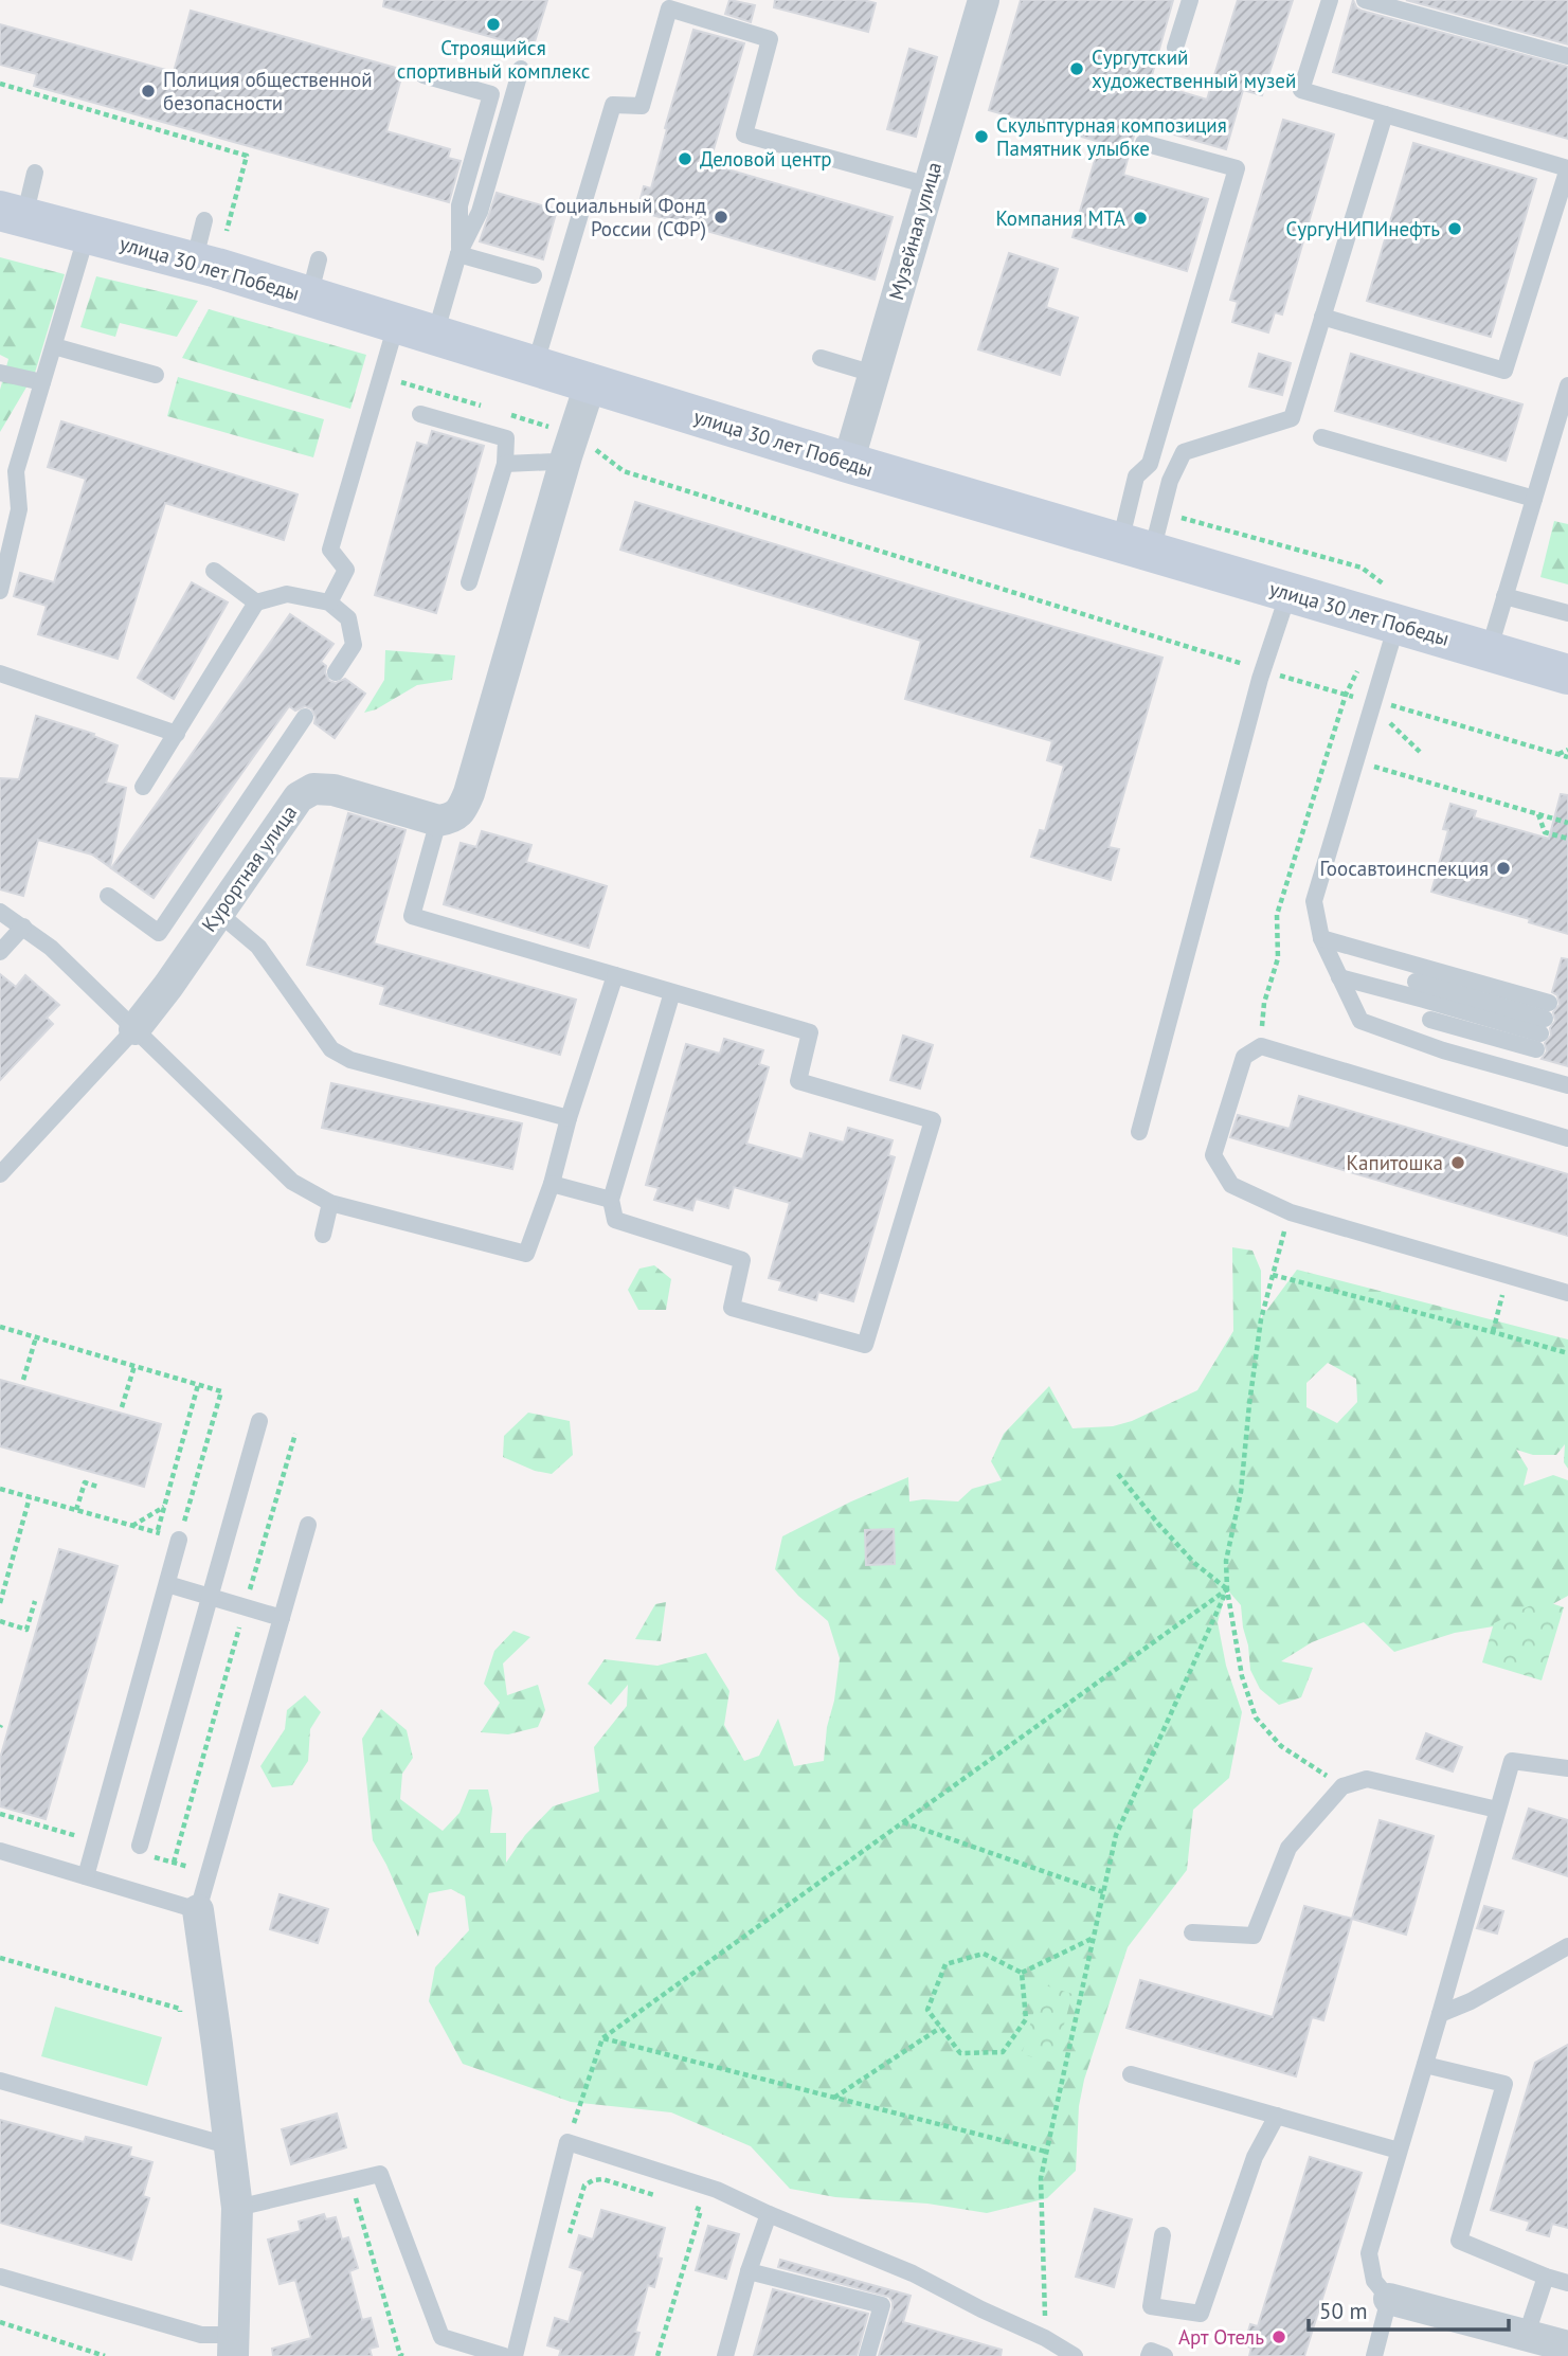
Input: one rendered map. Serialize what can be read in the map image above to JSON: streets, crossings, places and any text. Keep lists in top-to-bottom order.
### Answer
{
  "streets": {
    "main road": ["улица 30 лет Победы"],
    "street": ["Музейная улица", "Курортная улица"]
  },
  "crossings": [
    ["Музейная улица", "улица 30 лет Победы"]
  ],
  "places": [
    "Строящийся спортивный комплекс",
    "Сургутский художественный музей",
    "Полиция общественной безопасности",
    "Скульптурная композиция Памятник улыбке",
    "Деловой центр",
    "Социальный Фонд России (СФР)",
    "Компания MTA",
    "СургуНИПИнефть",
    "Гоосавтоинспекция",
    "Капитошка",
    "Арт Отель"
  ],
  "scale_bar": "50 m"
}
